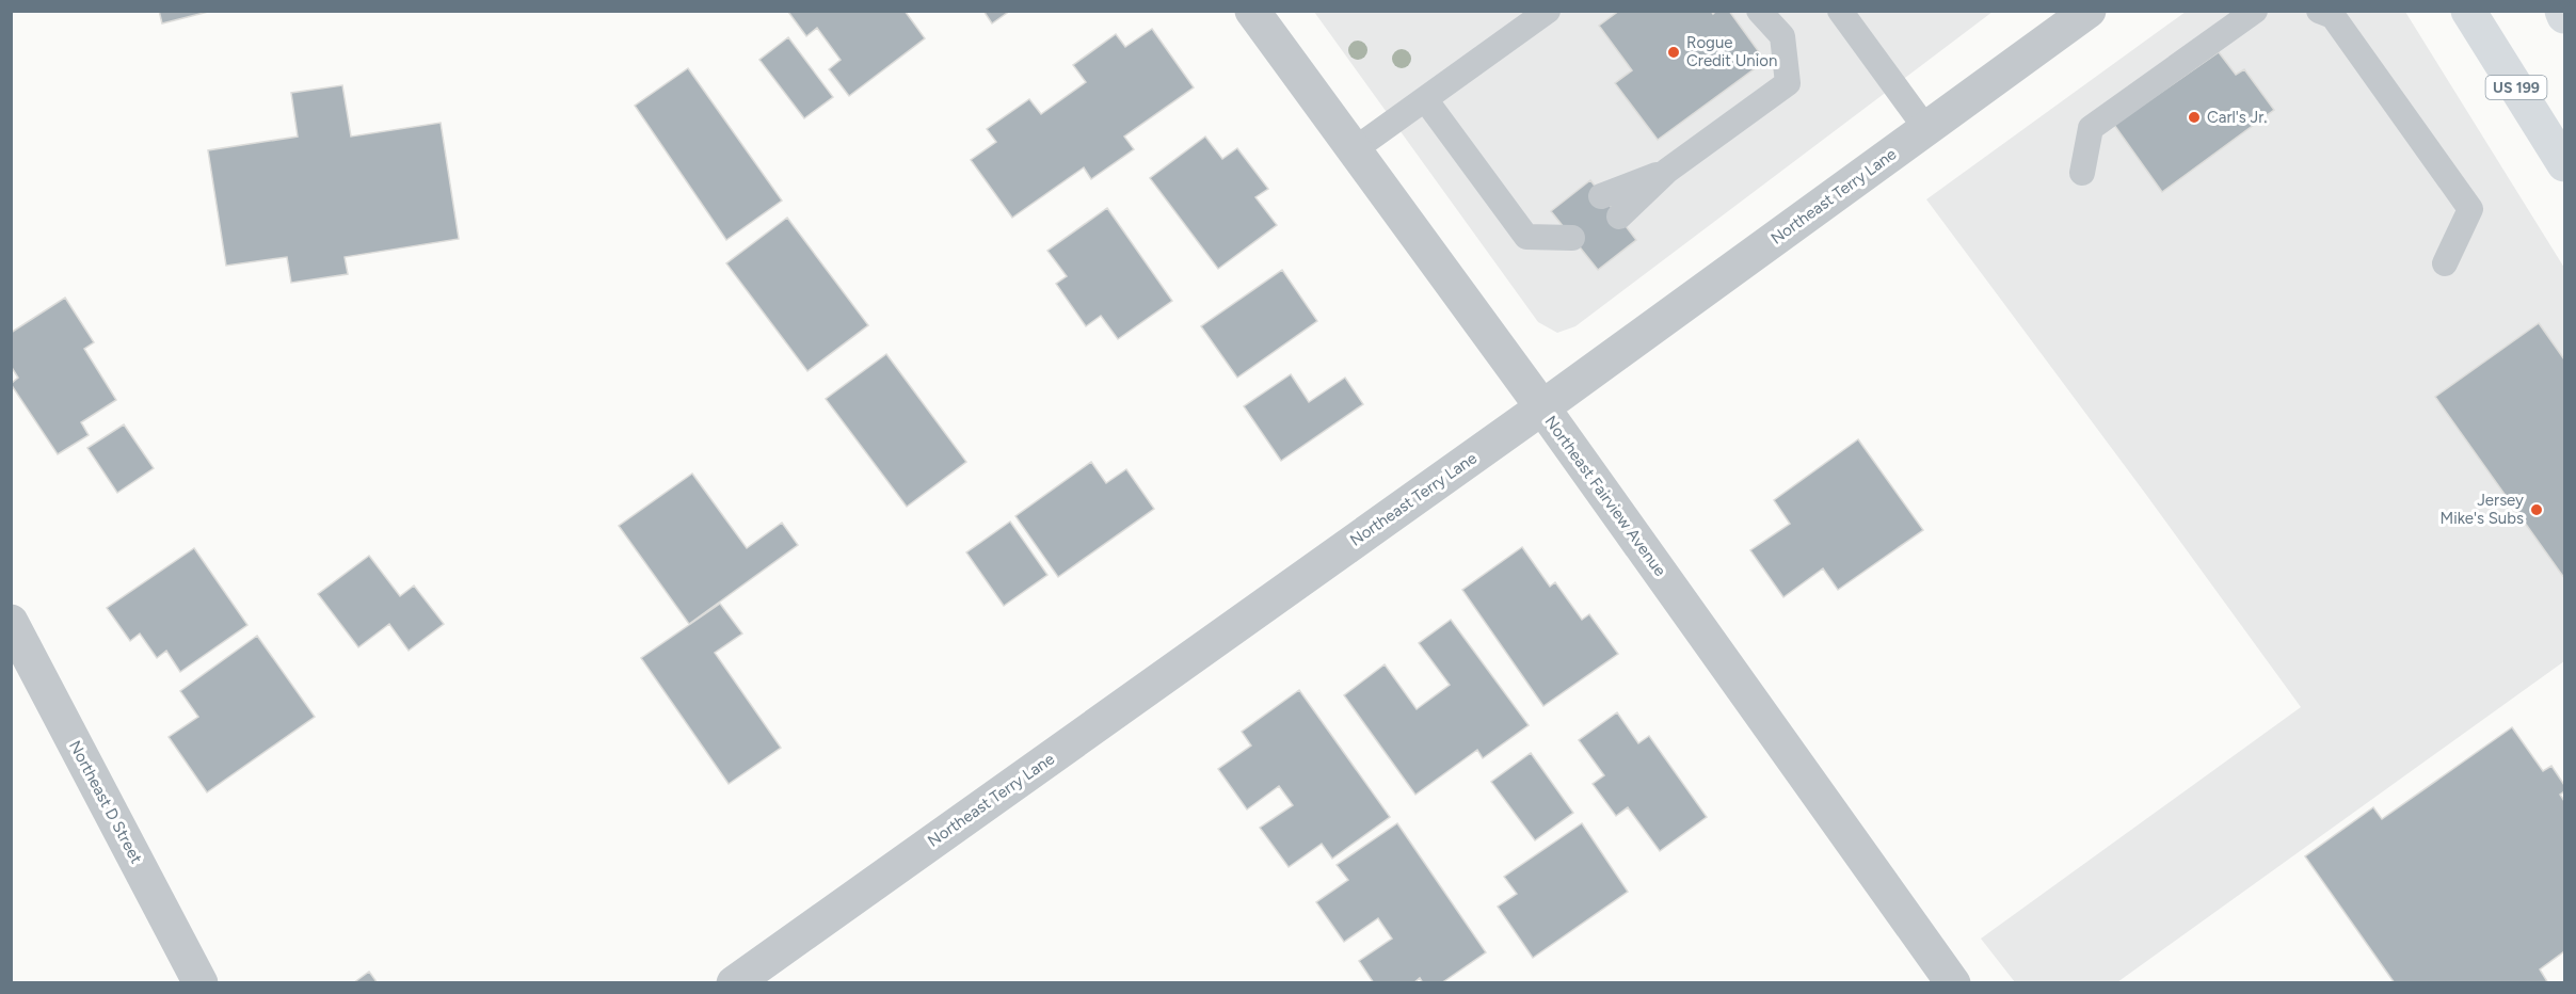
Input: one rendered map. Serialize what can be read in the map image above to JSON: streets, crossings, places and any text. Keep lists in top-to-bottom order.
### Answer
{
  "streets": {
    "highway": ["US 199"],
    "street": ["Northeast Terry Lane", "Northeast Fairview Avenue", "Northeast D Street"]
  },
  "crossings": [
    ["Northeast Terry Lane", "Northeast Fairview Avenue"]
  ],
  "places": ["Rogue Credit Union", "Carl's Jr.", "Jersey Mike's Subs"]
}
